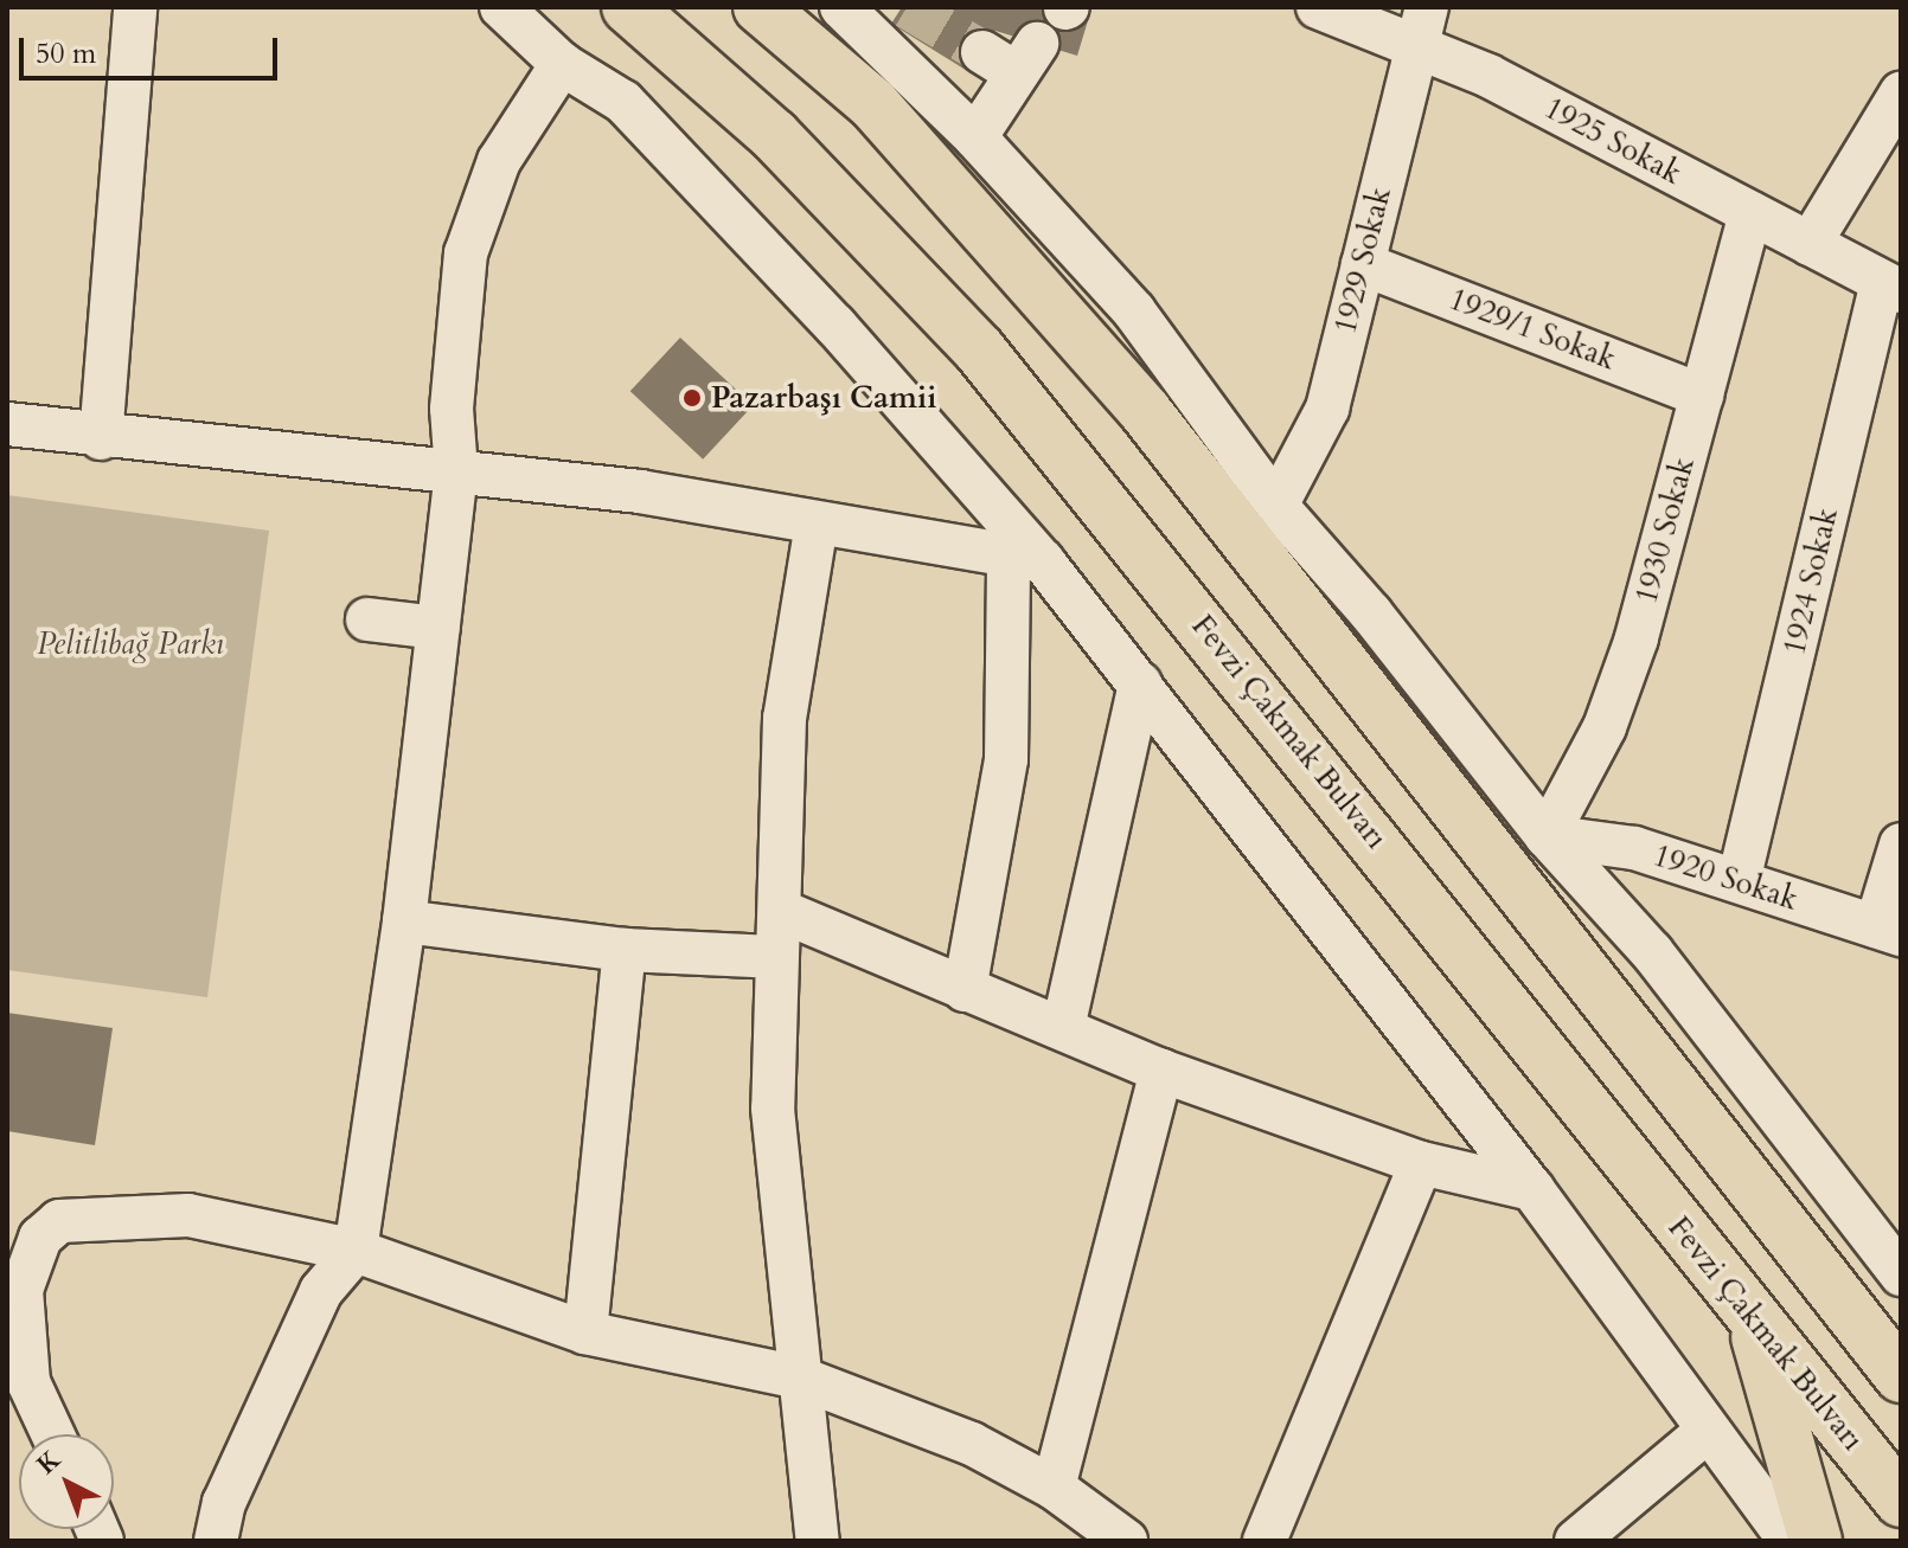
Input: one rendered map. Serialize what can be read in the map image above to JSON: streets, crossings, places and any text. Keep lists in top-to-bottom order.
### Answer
{
  "streets": {
    "main road": ["Fevzi Çakmak Bulvarı"],
    "street": [
      "1925 Sokak",
      "1929 Sokak",
      "1929/1 Sokak",
      "1930 Sokak",
      "1924 Sokak",
      "1920 Sokak"
    ]
  },
  "crossings": [
    ["1925 Sokak", "1929 Sokak"],
    ["1925 Sokak", "1930 Sokak"],
    ["1925 Sokak", "1924 Sokak"],
    ["1929 Sokak", "1929/1 Sokak"],
    ["1929/1 Sokak", "1930 Sokak"],
    ["1930 Sokak", "1920 Sokak"],
    ["1924 Sokak", "1920 Sokak"]
  ],
  "parks": ["Pelitlibağ Parkı"],
  "places": ["Pazarbaşı Camii"],
  "scale_bar": "50 m",
  "north": "top left"
}
